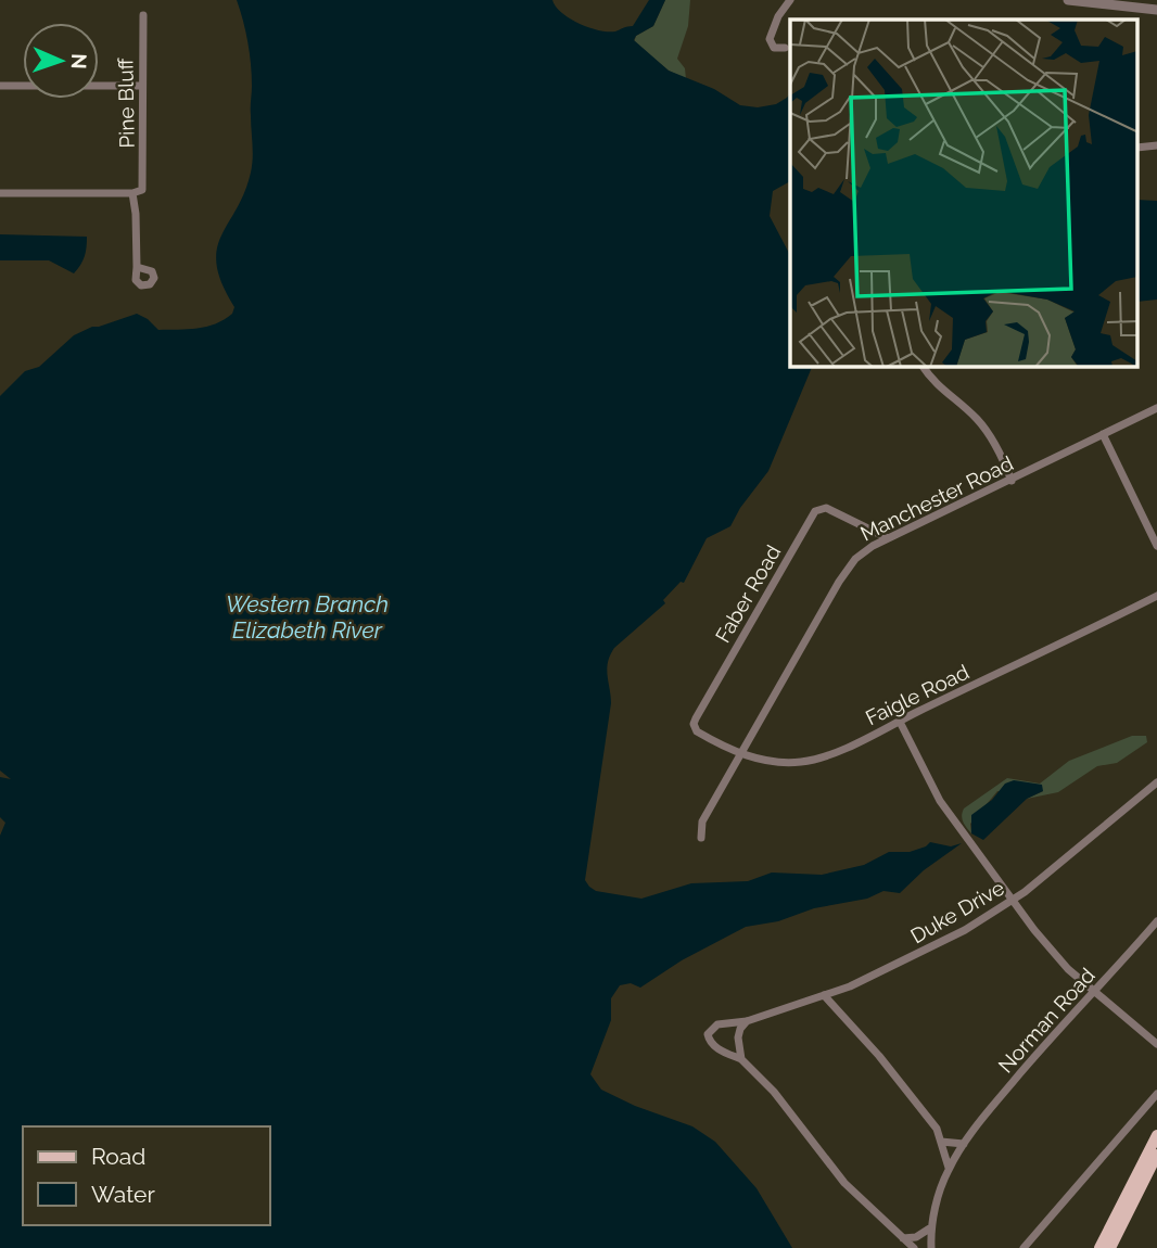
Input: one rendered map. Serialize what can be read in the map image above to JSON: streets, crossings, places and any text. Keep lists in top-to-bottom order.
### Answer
{
  "streets": {
    "street": [
      "Pine Bluff",
      "Manchester Road",
      "Faber Road",
      "Faigle Road",
      "Duke Drive",
      "Norman Road"
    ]
  },
  "crossings": [
    ["Manchester Road", "Faber Road"],
    ["Manchester Road", "Faigle Road"],
    ["Faber Road", "Faigle Road"]
  ],
  "water": ["Western Branch Elizabeth River"],
  "legend": ["Road", "Water"],
  "north": "right"
}
